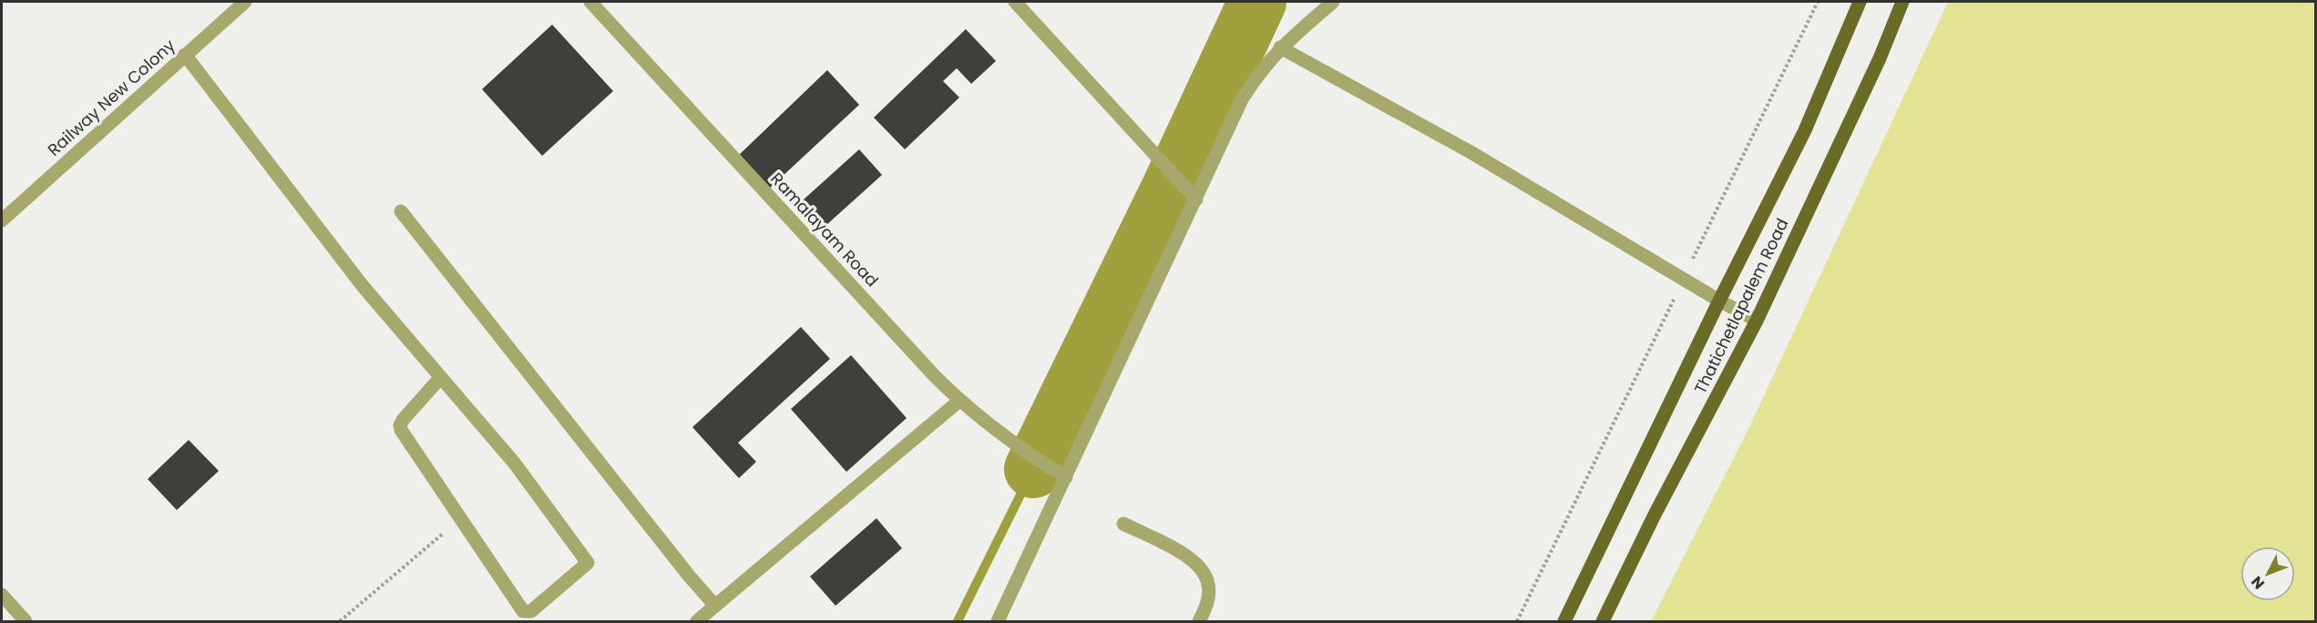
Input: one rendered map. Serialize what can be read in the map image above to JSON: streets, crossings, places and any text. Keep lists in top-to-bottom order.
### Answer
{
  "streets": {
    "main road": ["Thatichetlapalem Road"],
    "street": ["Railway New Colony", "Ramalayam Road"]
  },
  "north": "bottom left"
}
